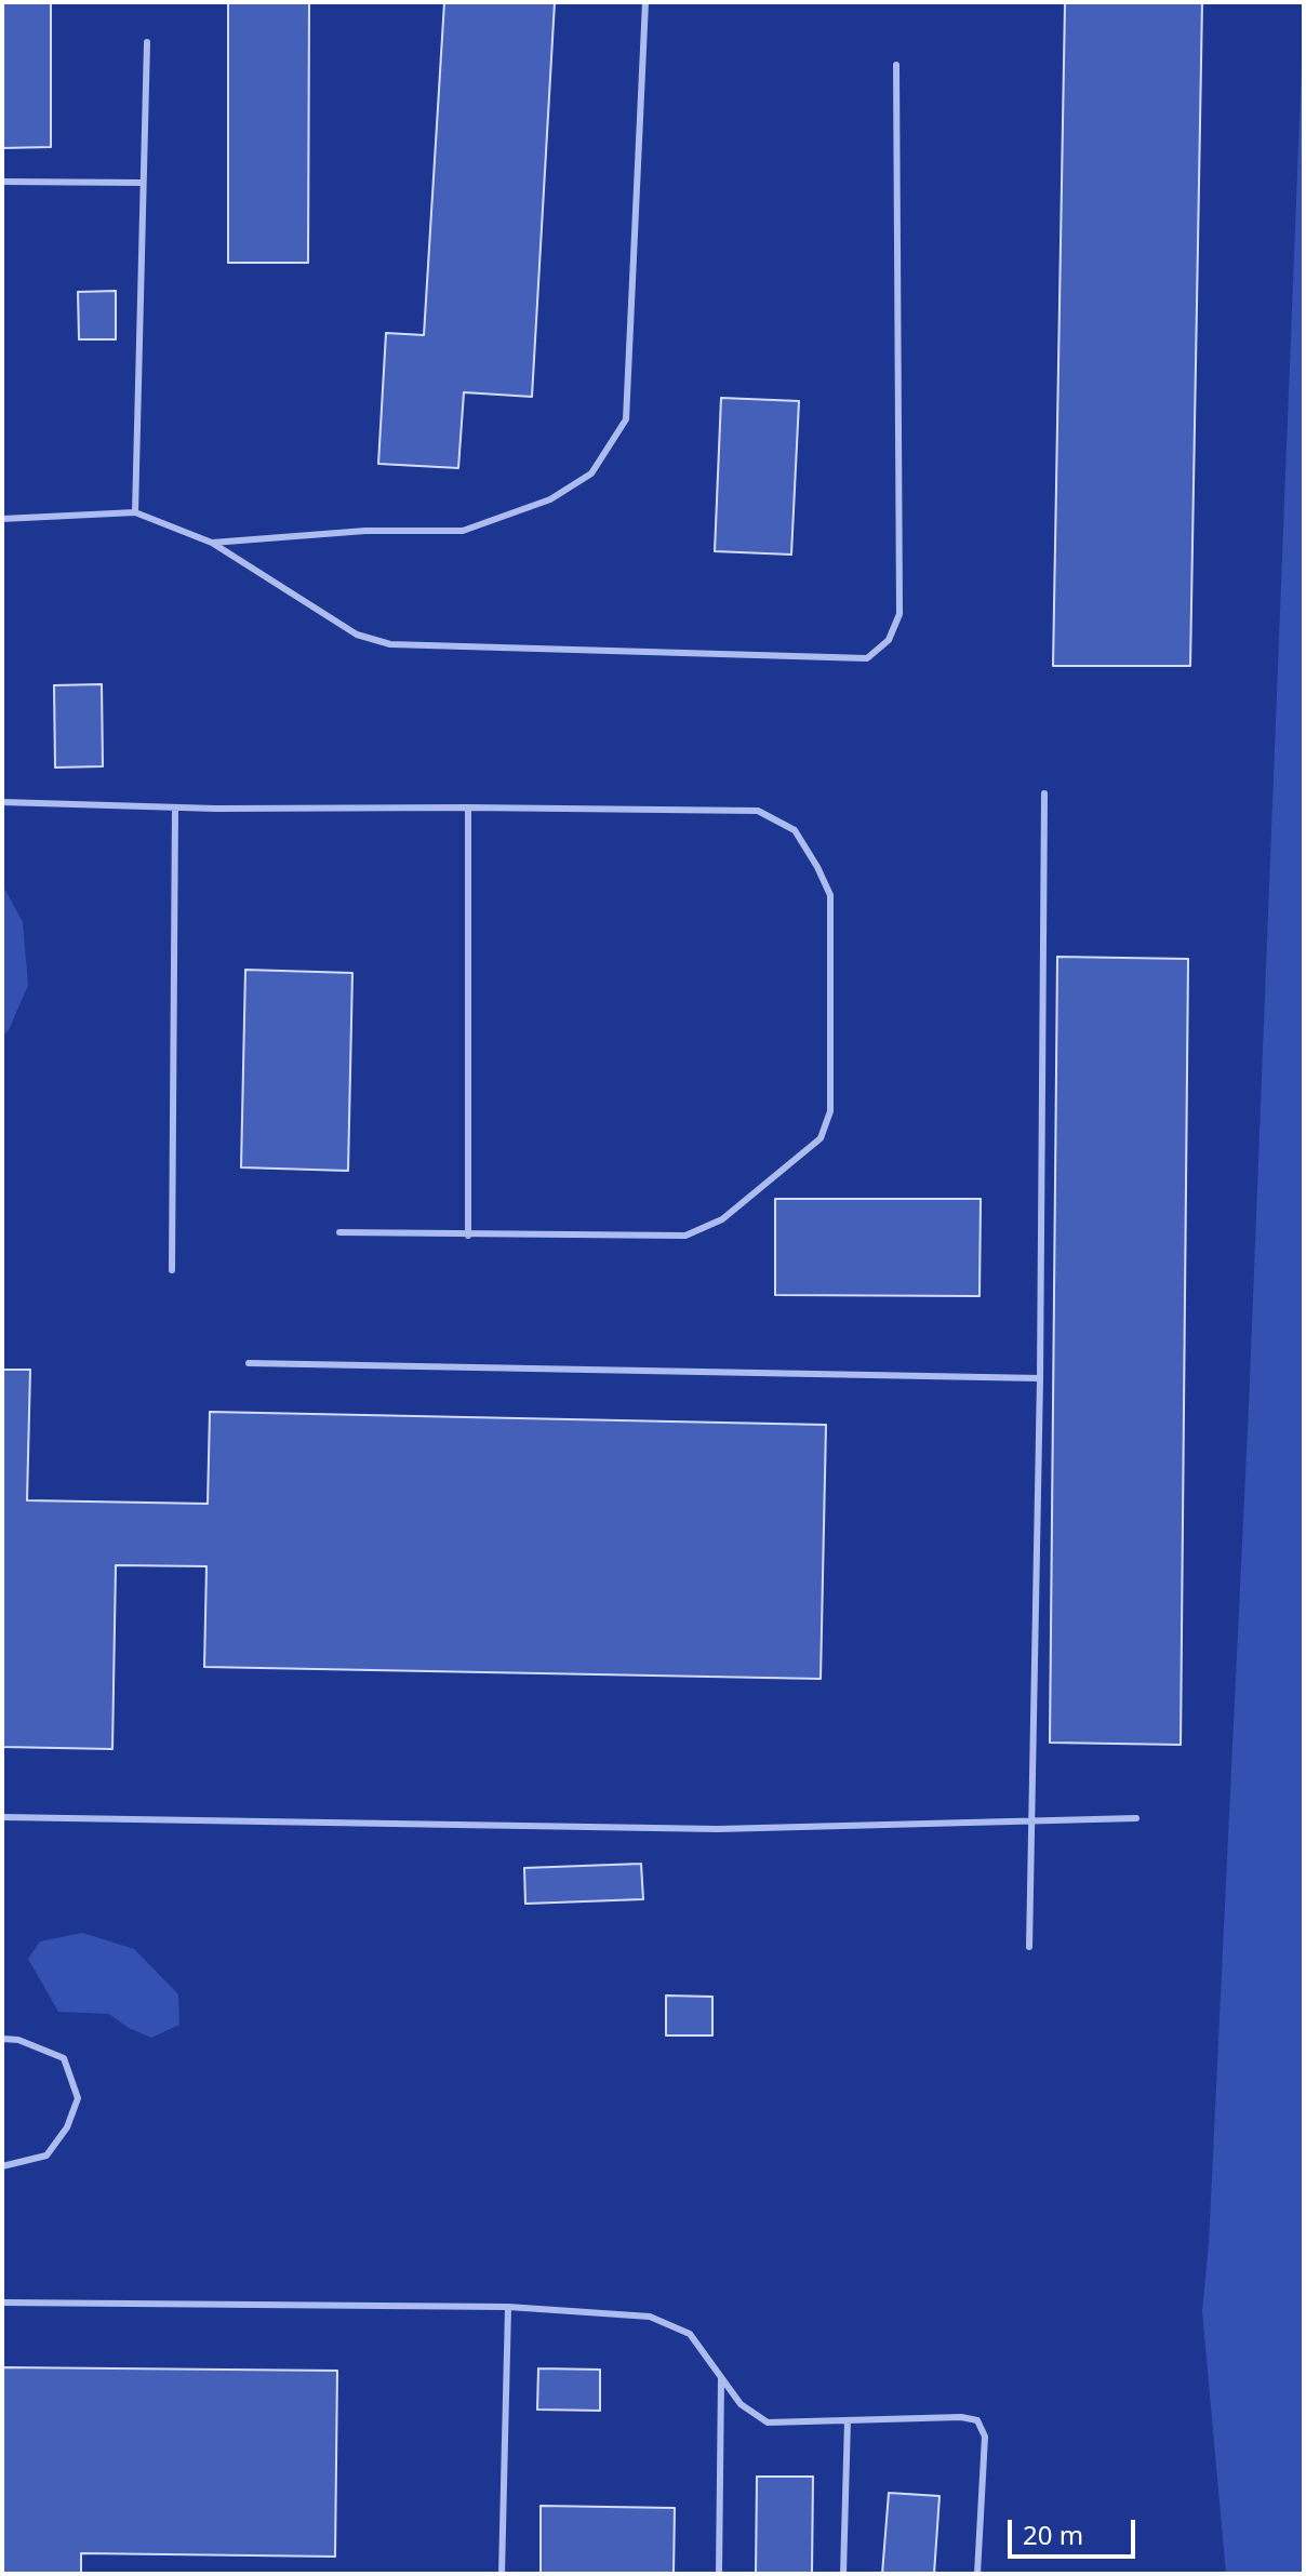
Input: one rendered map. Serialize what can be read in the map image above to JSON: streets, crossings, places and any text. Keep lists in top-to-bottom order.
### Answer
{
  "scale_bar": "20 m"
}
